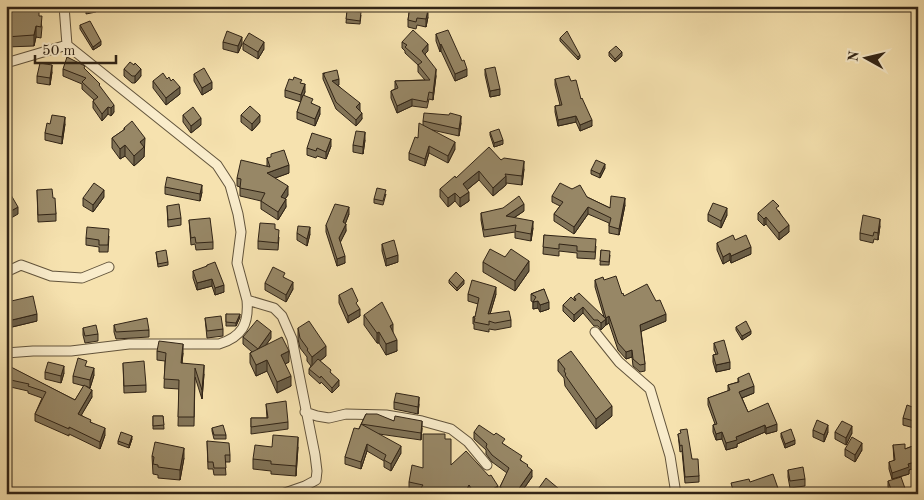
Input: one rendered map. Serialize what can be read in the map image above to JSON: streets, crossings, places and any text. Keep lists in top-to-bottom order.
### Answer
{
  "scale_bar": "50 m",
  "north": "left"
}
